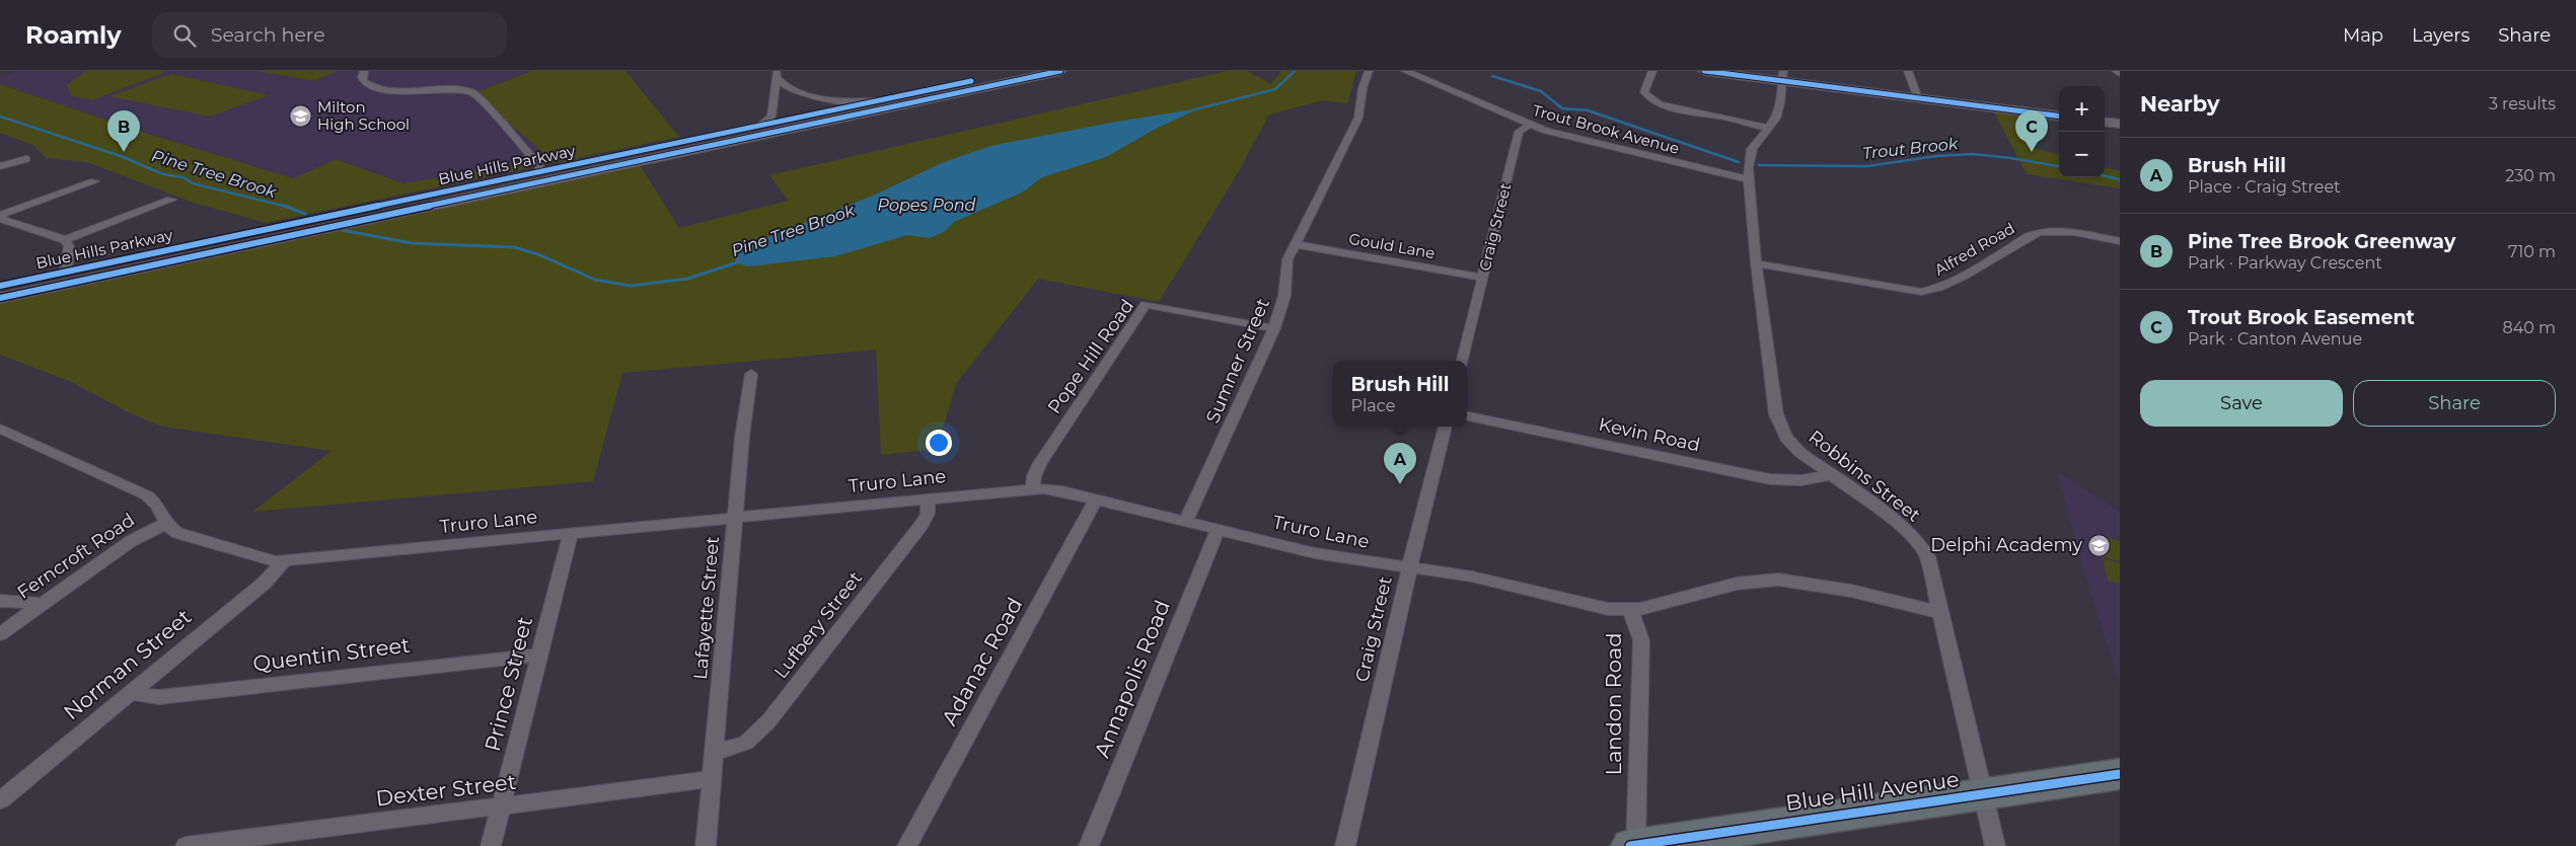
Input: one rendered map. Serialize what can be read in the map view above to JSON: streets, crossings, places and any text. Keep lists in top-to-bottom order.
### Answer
{
  "streets": {
    "highway": ["Blue Hill Avenue"],
    "main road": ["Blue Hills Parkway"],
    "street": [
      "Trout Brook Avenue",
      "Craig Street",
      "Gould Lane",
      "Alfred Road",
      "Pope Hill Road",
      "Sumner Street",
      "Kevin Road",
      "Robbins Street",
      "Truro Lane",
      "Ferncroft Road",
      "Lafayette Street",
      "Lufbery Street",
      "Quentin Street",
      "Adanac Road",
      "Norman Street",
      "Annapolis Road",
      "Prince Street",
      "Landon Road",
      "Dexter Street"
    ]
  },
  "crossings": [
    ["Trout Brook Avenue", "Craig Street"],
    ["Trout Brook Avenue", "Robbins Street"],
    ["Craig Street", "Gould Lane"],
    ["Craig Street", "Truro Lane"],
    ["Gould Lane", "Sumner Street"],
    ["Alfred Road", "Robbins Street"],
    ["Pope Hill Road", "Sumner Street"],
    ["Pope Hill Road", "Truro Lane"],
    ["Sumner Street", "Truro Lane"],
    ["Kevin Road", "Robbins Street"],
    ["Robbins Street", "Landon Road"],
    ["Robbins Street", "Blue Hill Avenue"],
    ["Truro Lane", "Ferncroft Road"],
    ["Truro Lane", "Lafayette Street"],
    ["Truro Lane", "Lufbery Street"],
    ["Truro Lane", "Adanac Road"],
    ["Truro Lane", "Norman Street"],
    ["Truro Lane", "Annapolis Road"],
    ["Truro Lane", "Prince Street"],
    ["Truro Lane", "Landon Road"],
    ["Lafayette Street", "Lufbery Street"],
    ["Lafayette Street", "Dexter Street"],
    ["Quentin Street", "Norman Street"],
    ["Quentin Street", "Prince Street"],
    ["Prince Street", "Dexter Street"],
    ["Landon Road", "Blue Hill Avenue"]
  ],
  "water": ["Trout Brook", "Pine Tree Brook", "Popes Pond"],
  "places": {
    "school or university": ["Milton High School", "Delphi Academy"]
  },
  "page": {
    "header": "Roamly",
    "search": "Search here",
    "nav": ["Map", "Layers", "Share"],
    "heading": ["Nearby", "3 results"],
    "map_buttons": ["+", "−"],
    "pins": ["B", "C", "A"],
    "list": [
      {
        "mark": "A",
        "name": "Brush Hill",
        "note": "Place · Craig Street",
        "value": "230 m"
      },
      {
        "mark": "B",
        "name": "Pine Tree Brook Greenway",
        "note": "Park · Parkway Crescent",
        "value": "710 m"
      },
      {
        "mark": "C",
        "name": "Trout Brook Easement",
        "note": "Park · Canton Avenue",
        "value": "840 m"
      }
    ],
    "popup": ["Brush Hill", "Place"],
    "buttons": ["Save", "Share"]
  }
}
